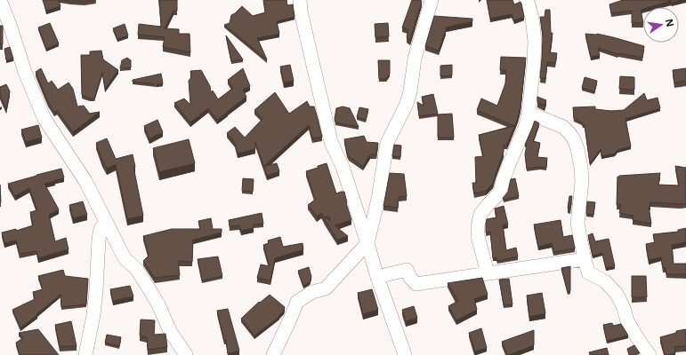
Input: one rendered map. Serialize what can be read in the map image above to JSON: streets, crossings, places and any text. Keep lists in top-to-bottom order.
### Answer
{
  "north": "right"
}
